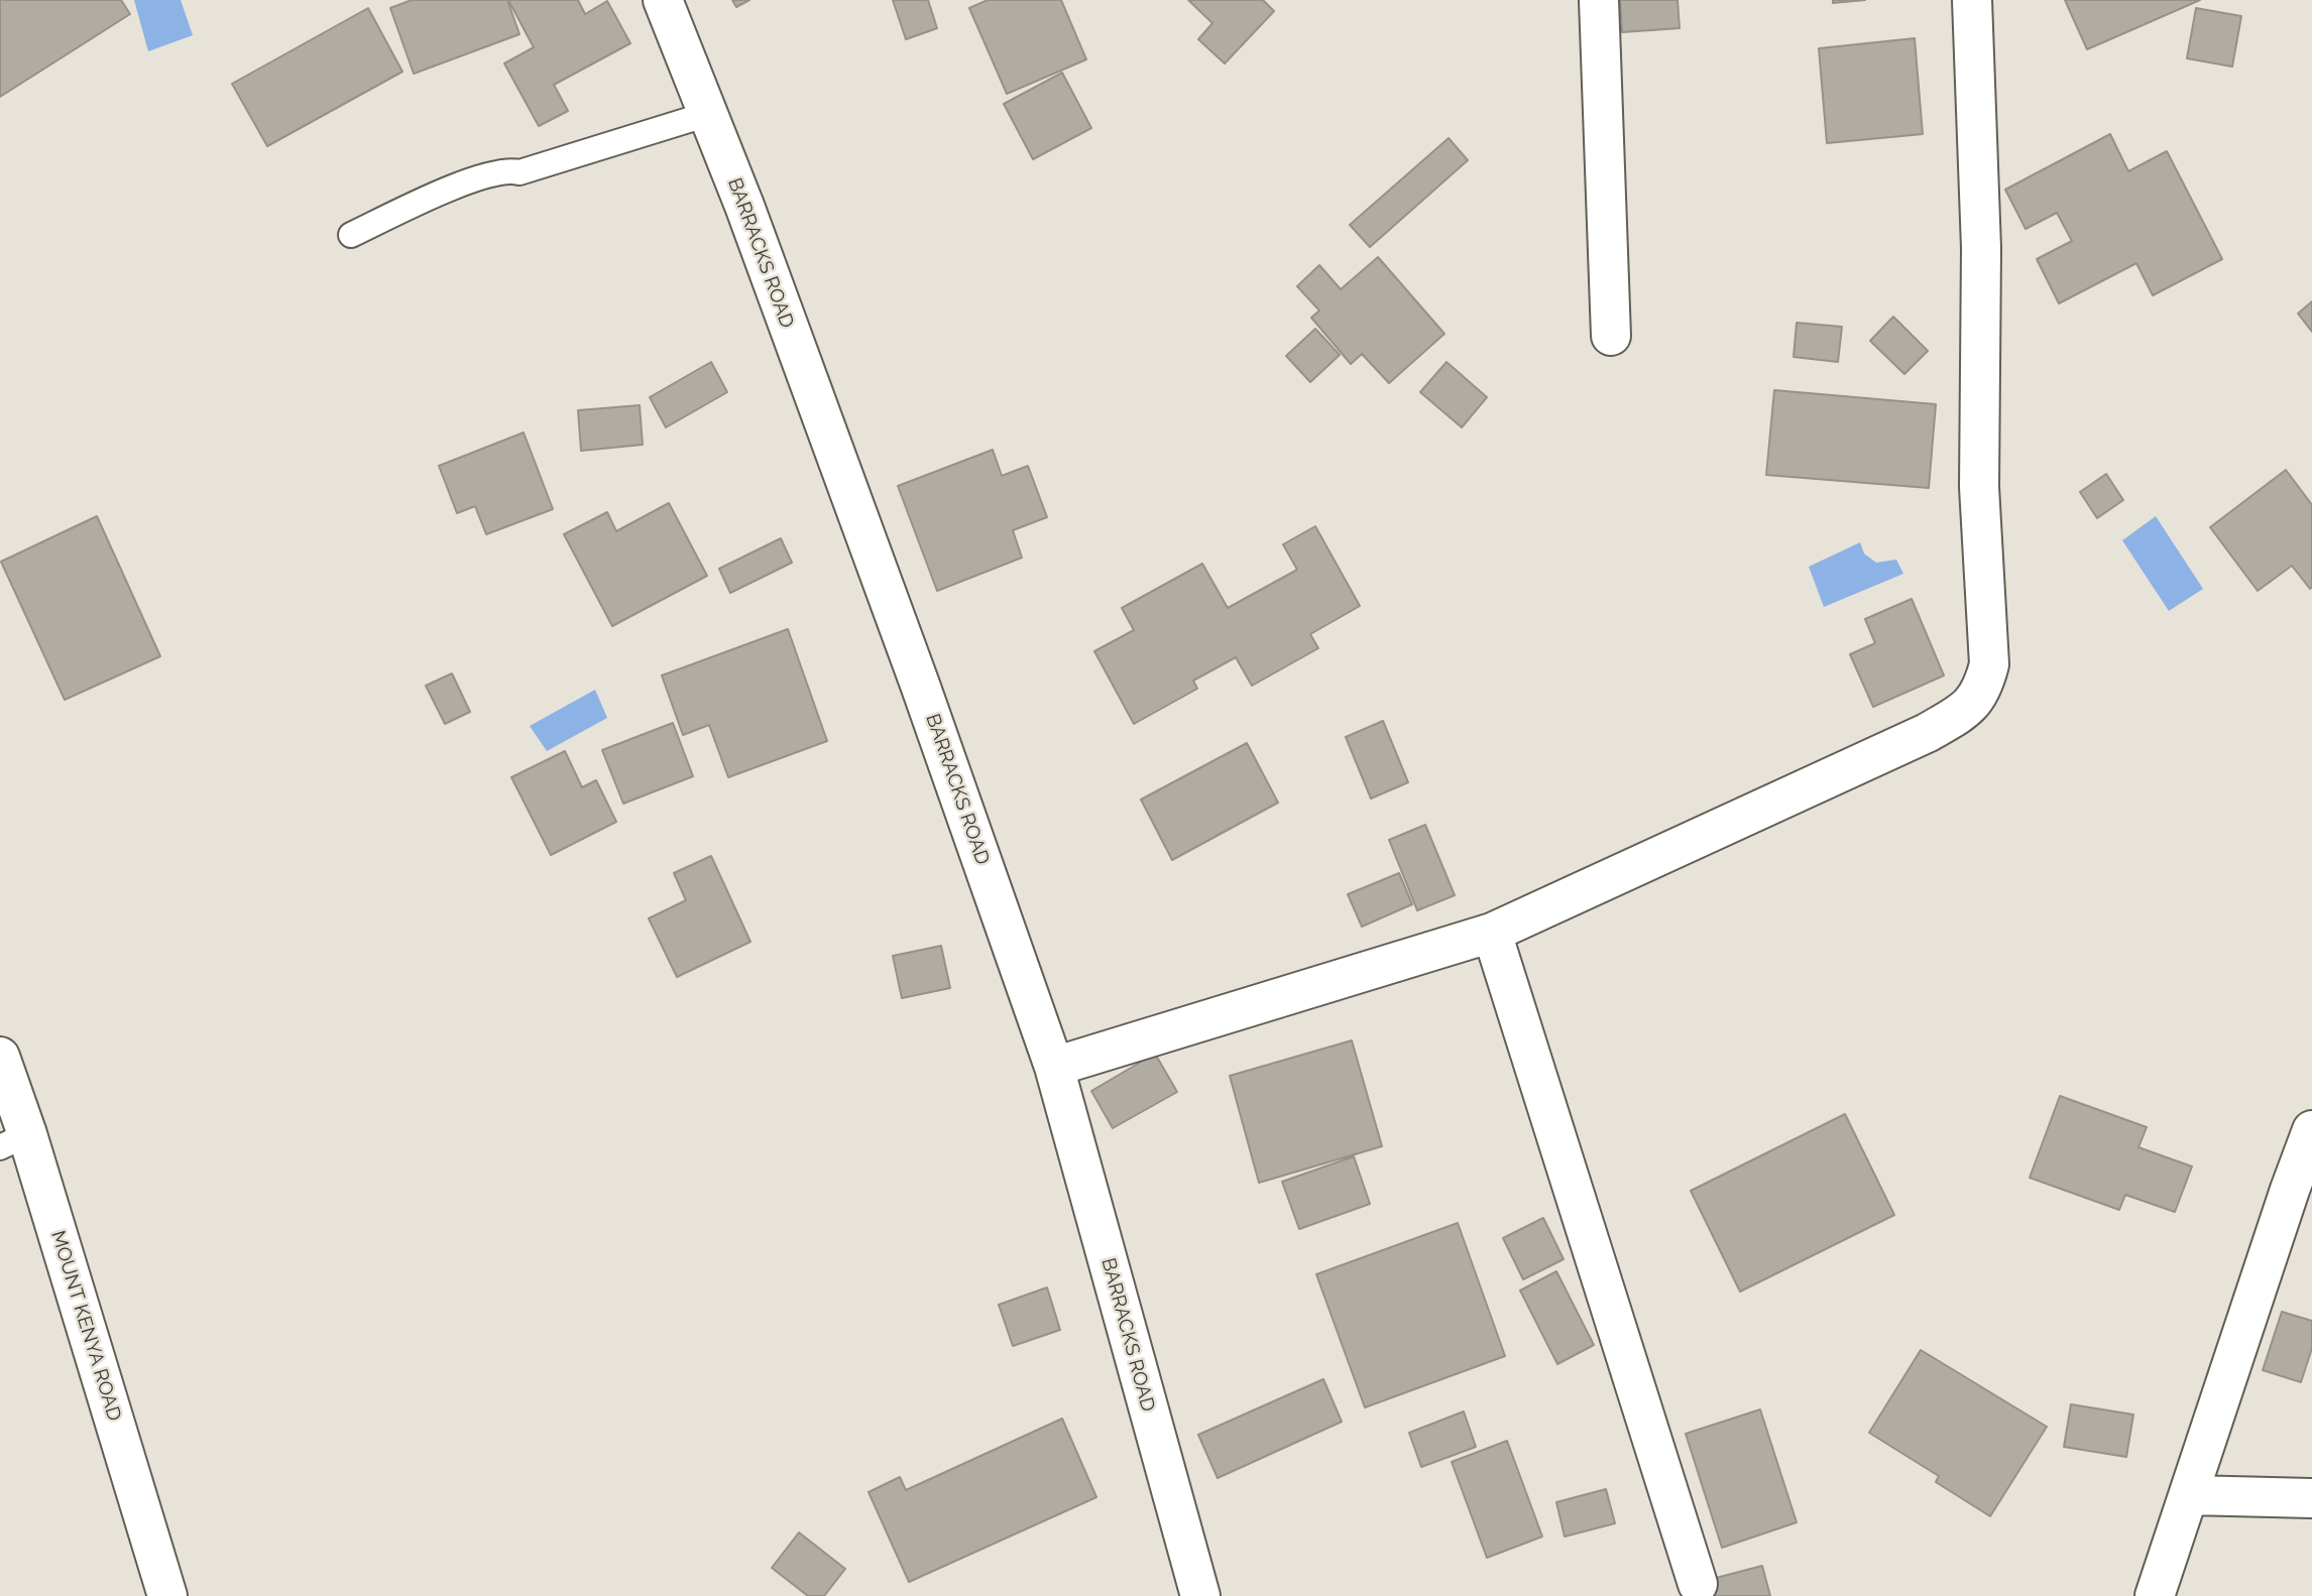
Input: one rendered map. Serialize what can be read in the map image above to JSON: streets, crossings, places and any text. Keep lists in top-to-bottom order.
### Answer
{
  "streets": {
    "street": ["BARRACKS ROAD", "MOUNT KENYA ROAD"]
  }
}
